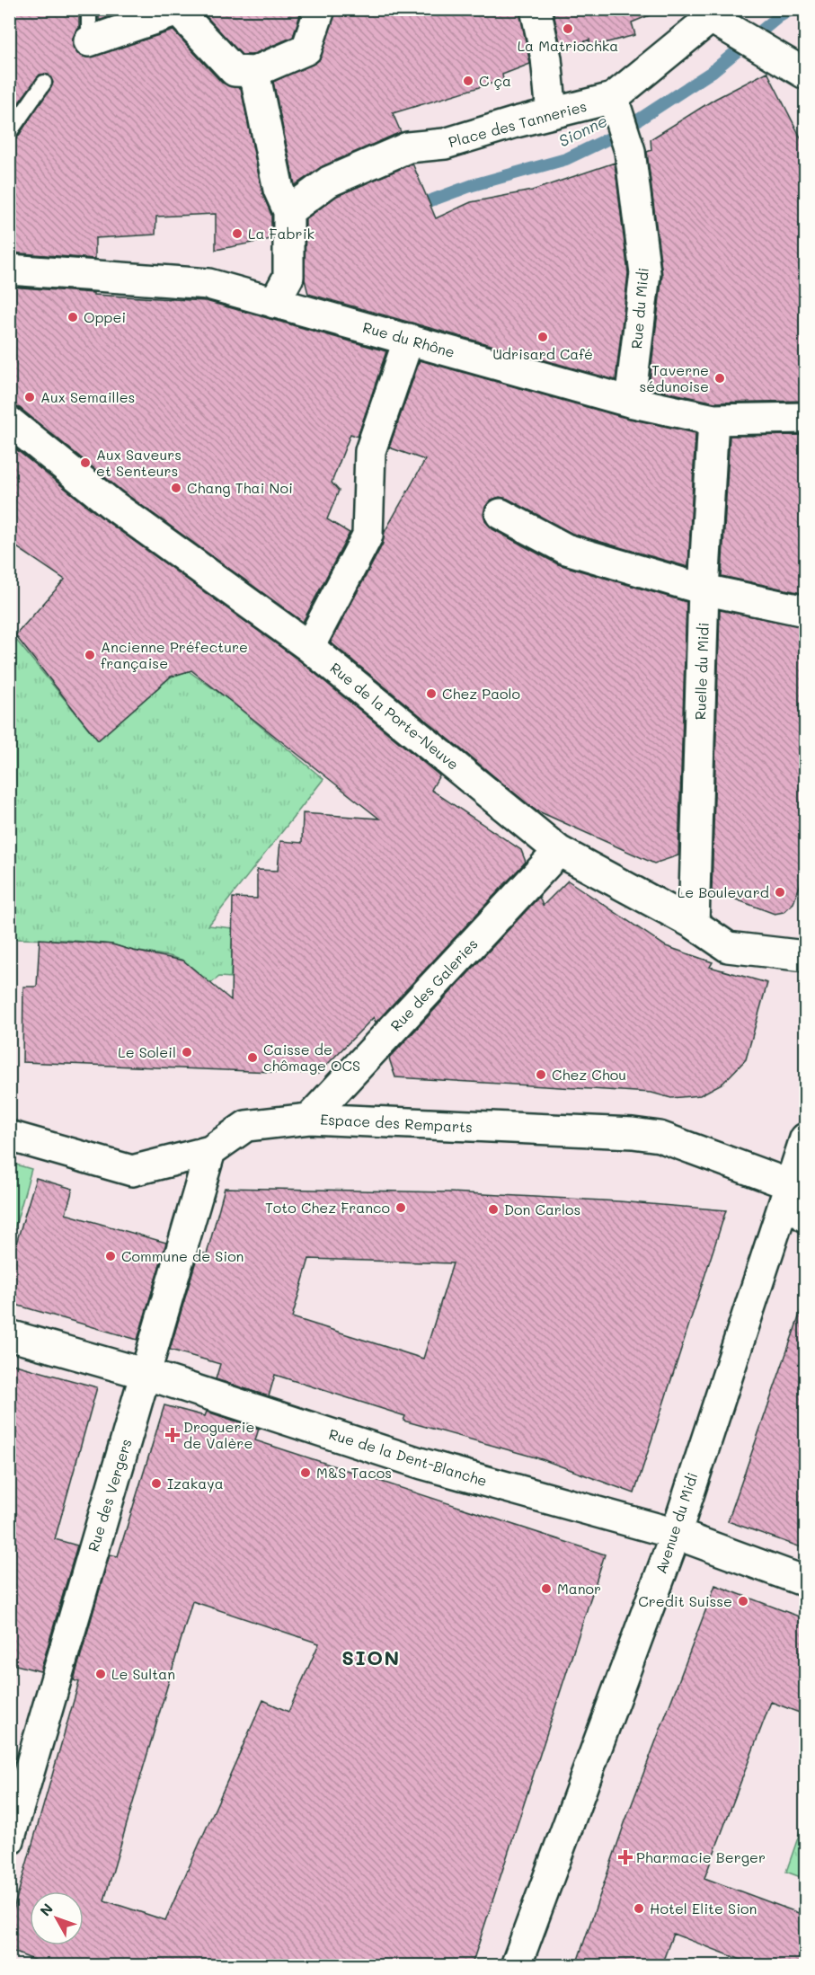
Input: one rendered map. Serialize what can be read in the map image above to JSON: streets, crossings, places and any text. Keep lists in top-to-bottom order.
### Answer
{
  "streets": {
    "street": [
      "Place des Tanneries",
      "Rue du Midi",
      "Rue du Rhône",
      "Ruelle du Midi",
      "Rue de la Porte-Neuve",
      "Rue des Galeries",
      "Espace des Remparts",
      "Rue de la Dent-Blanche",
      "Rue des Vergers",
      "Avenue du Midi"
    ]
  },
  "crossings": [
    ["Place des Tanneries", "Rue du Midi"],
    ["Rue du Midi", "Rue du Rhône"],
    ["Rue du Rhône", "Ruelle du Midi"],
    ["Ruelle du Midi", "Rue de la Porte-Neuve"],
    ["Rue de la Porte-Neuve", "Rue des Galeries"],
    ["Rue des Galeries", "Espace des Remparts"],
    ["Espace des Remparts", "Rue des Vergers"],
    ["Espace des Remparts", "Avenue du Midi"],
    ["Rue de la Dent-Blanche", "Rue des Vergers"],
    ["Rue de la Dent-Blanche", "Avenue du Midi"]
  ],
  "districts": ["SION"],
  "water": ["Sionne"],
  "places": {
    "other": [
      "La Matriochka",
      "C ça",
      "La Fabrik",
      "Oppei",
      "Udrisard Café",
      "Taverne sédunoise",
      "Aux Semailles",
      "Aux Saveurs et Senteurs",
      "Chang Thai Noi",
      "Ancienne Préfecture française",
      "Chez Paolo",
      "Le Boulevard",
      "Le Soleil",
      "Caisse de chômage OCS",
      "Chez Chou",
      "Toto Chez Franco",
      "Don Carlos",
      "Commune de Sion",
      "M&S Tacos",
      "Izakaya",
      "Manor",
      "Credit Suisse",
      "Le Sultan",
      "Hotel Elite Sion"
    ],
    "health": ["Droguerie de Valère", "Pharmacie Berger"]
  },
  "north": "top left"
}
